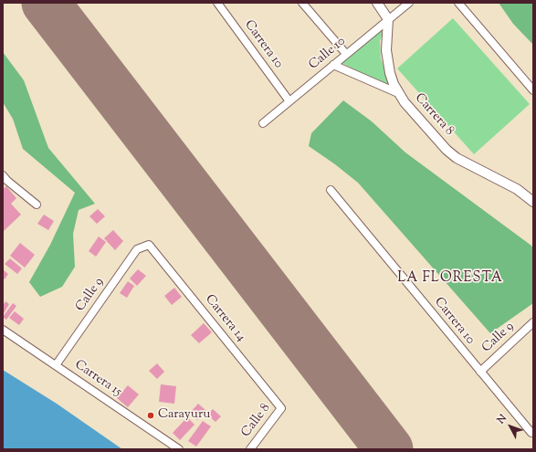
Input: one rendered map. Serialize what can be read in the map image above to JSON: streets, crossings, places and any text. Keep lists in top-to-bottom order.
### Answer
{
  "streets": {
    "street": [
      "Carrera 10",
      "Calle 10",
      "Carrera 8",
      "Calle 9",
      "Carrera 14",
      "Carrera 15",
      "Calle 8"
    ]
  },
  "crossings": [
    ["Carrera 10", "Calle 10"],
    ["Carrera 10", "Calle 9"],
    ["Calle 10", "Carrera 8"],
    ["Calle 9", "Carrera 14"],
    ["Calle 9", "Carrera 15"],
    ["Carrera 14", "Calle 8"]
  ],
  "districts": ["LA FLORESTA"],
  "places": ["Carayuru"],
  "north": "top left"
}
